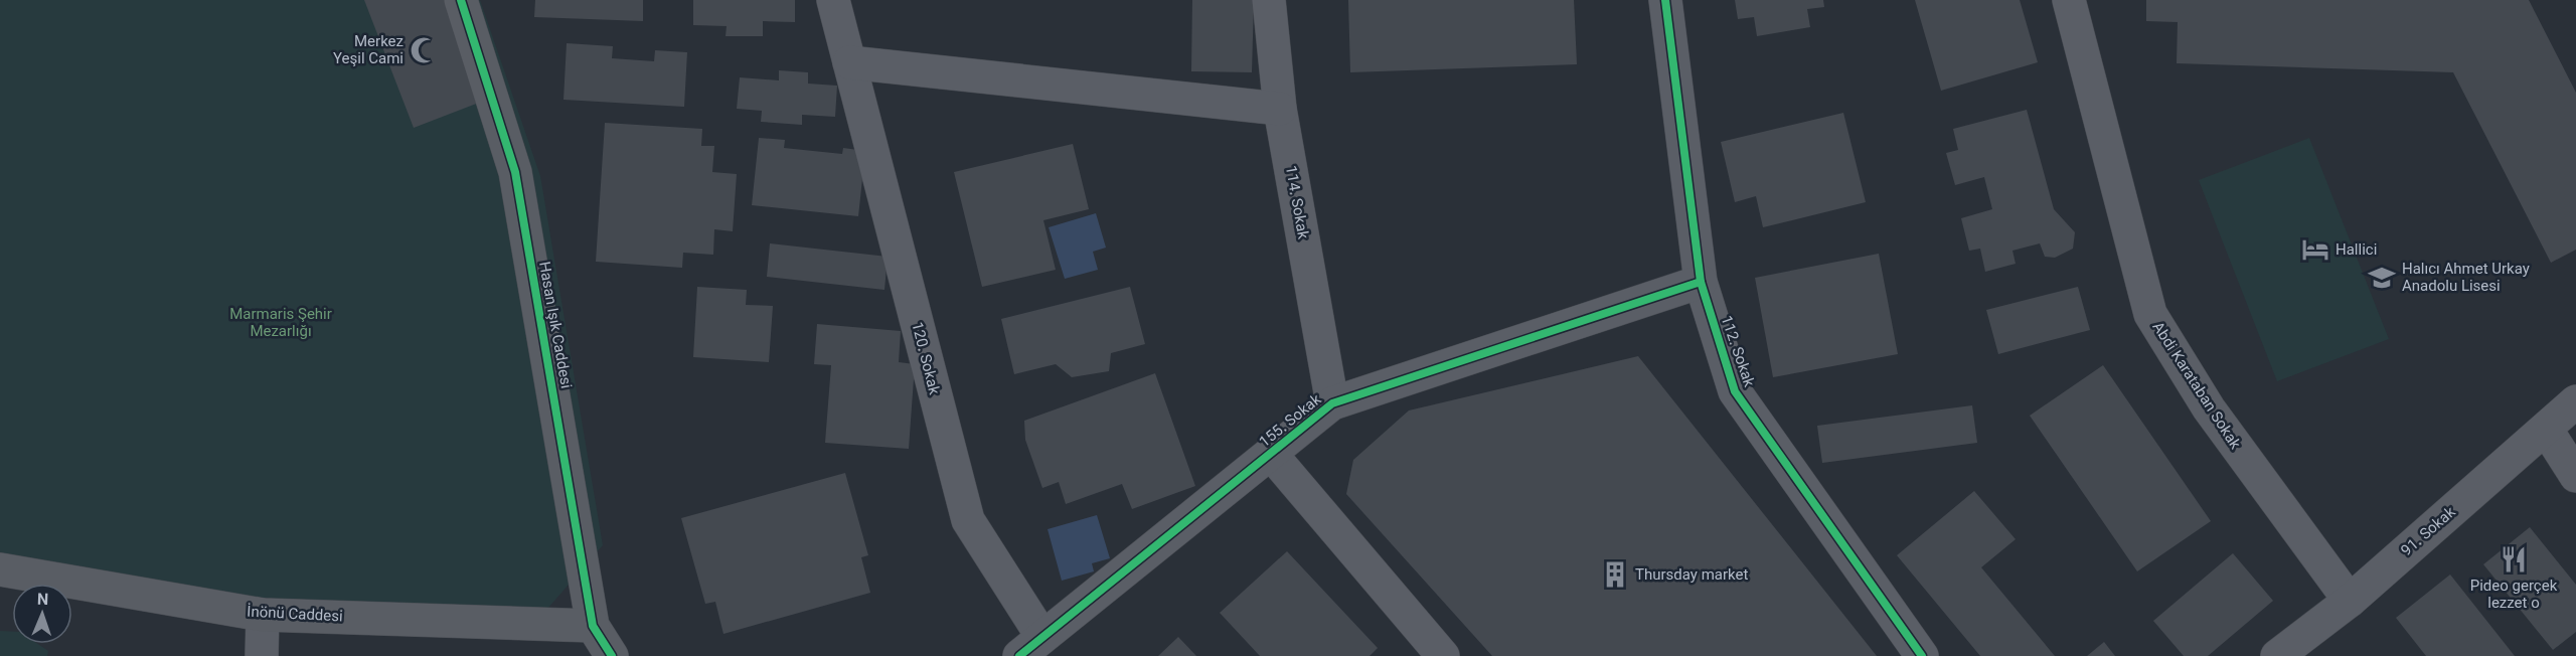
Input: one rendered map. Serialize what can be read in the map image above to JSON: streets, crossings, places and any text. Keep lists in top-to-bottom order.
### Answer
{
  "streets": {
    "street": [
      "114. Sokak",
      "Hasan Işık Caddesi",
      "112. Sokak",
      "120. Sokak",
      "Abdi Karataban Sokak",
      "155. Sokak",
      "91. Sokak",
      "İnönü Caddesi"
    ]
  },
  "crossings": [
    ["114. Sokak", "155. Sokak"],
    ["Hasan Işık Caddesi", "İnönü Caddesi"],
    ["112. Sokak", "155. Sokak"],
    ["120. Sokak", "155. Sokak"],
    ["Abdi Karataban Sokak", "91. Sokak"]
  ],
  "parks": ["Marmaris Şehir Mezarlığı"],
  "places": {
    "mosque": ["Merkez Yeşil Cami"],
    "hotel": ["Hallici"],
    "school or university": ["Halıcı Ahmet Urkay Anadolu Lisesi"],
    "restaurant": ["Pideo gerçek lezzet o"],
    "building": ["Thursday market"]
  },
  "north": "top"
}
